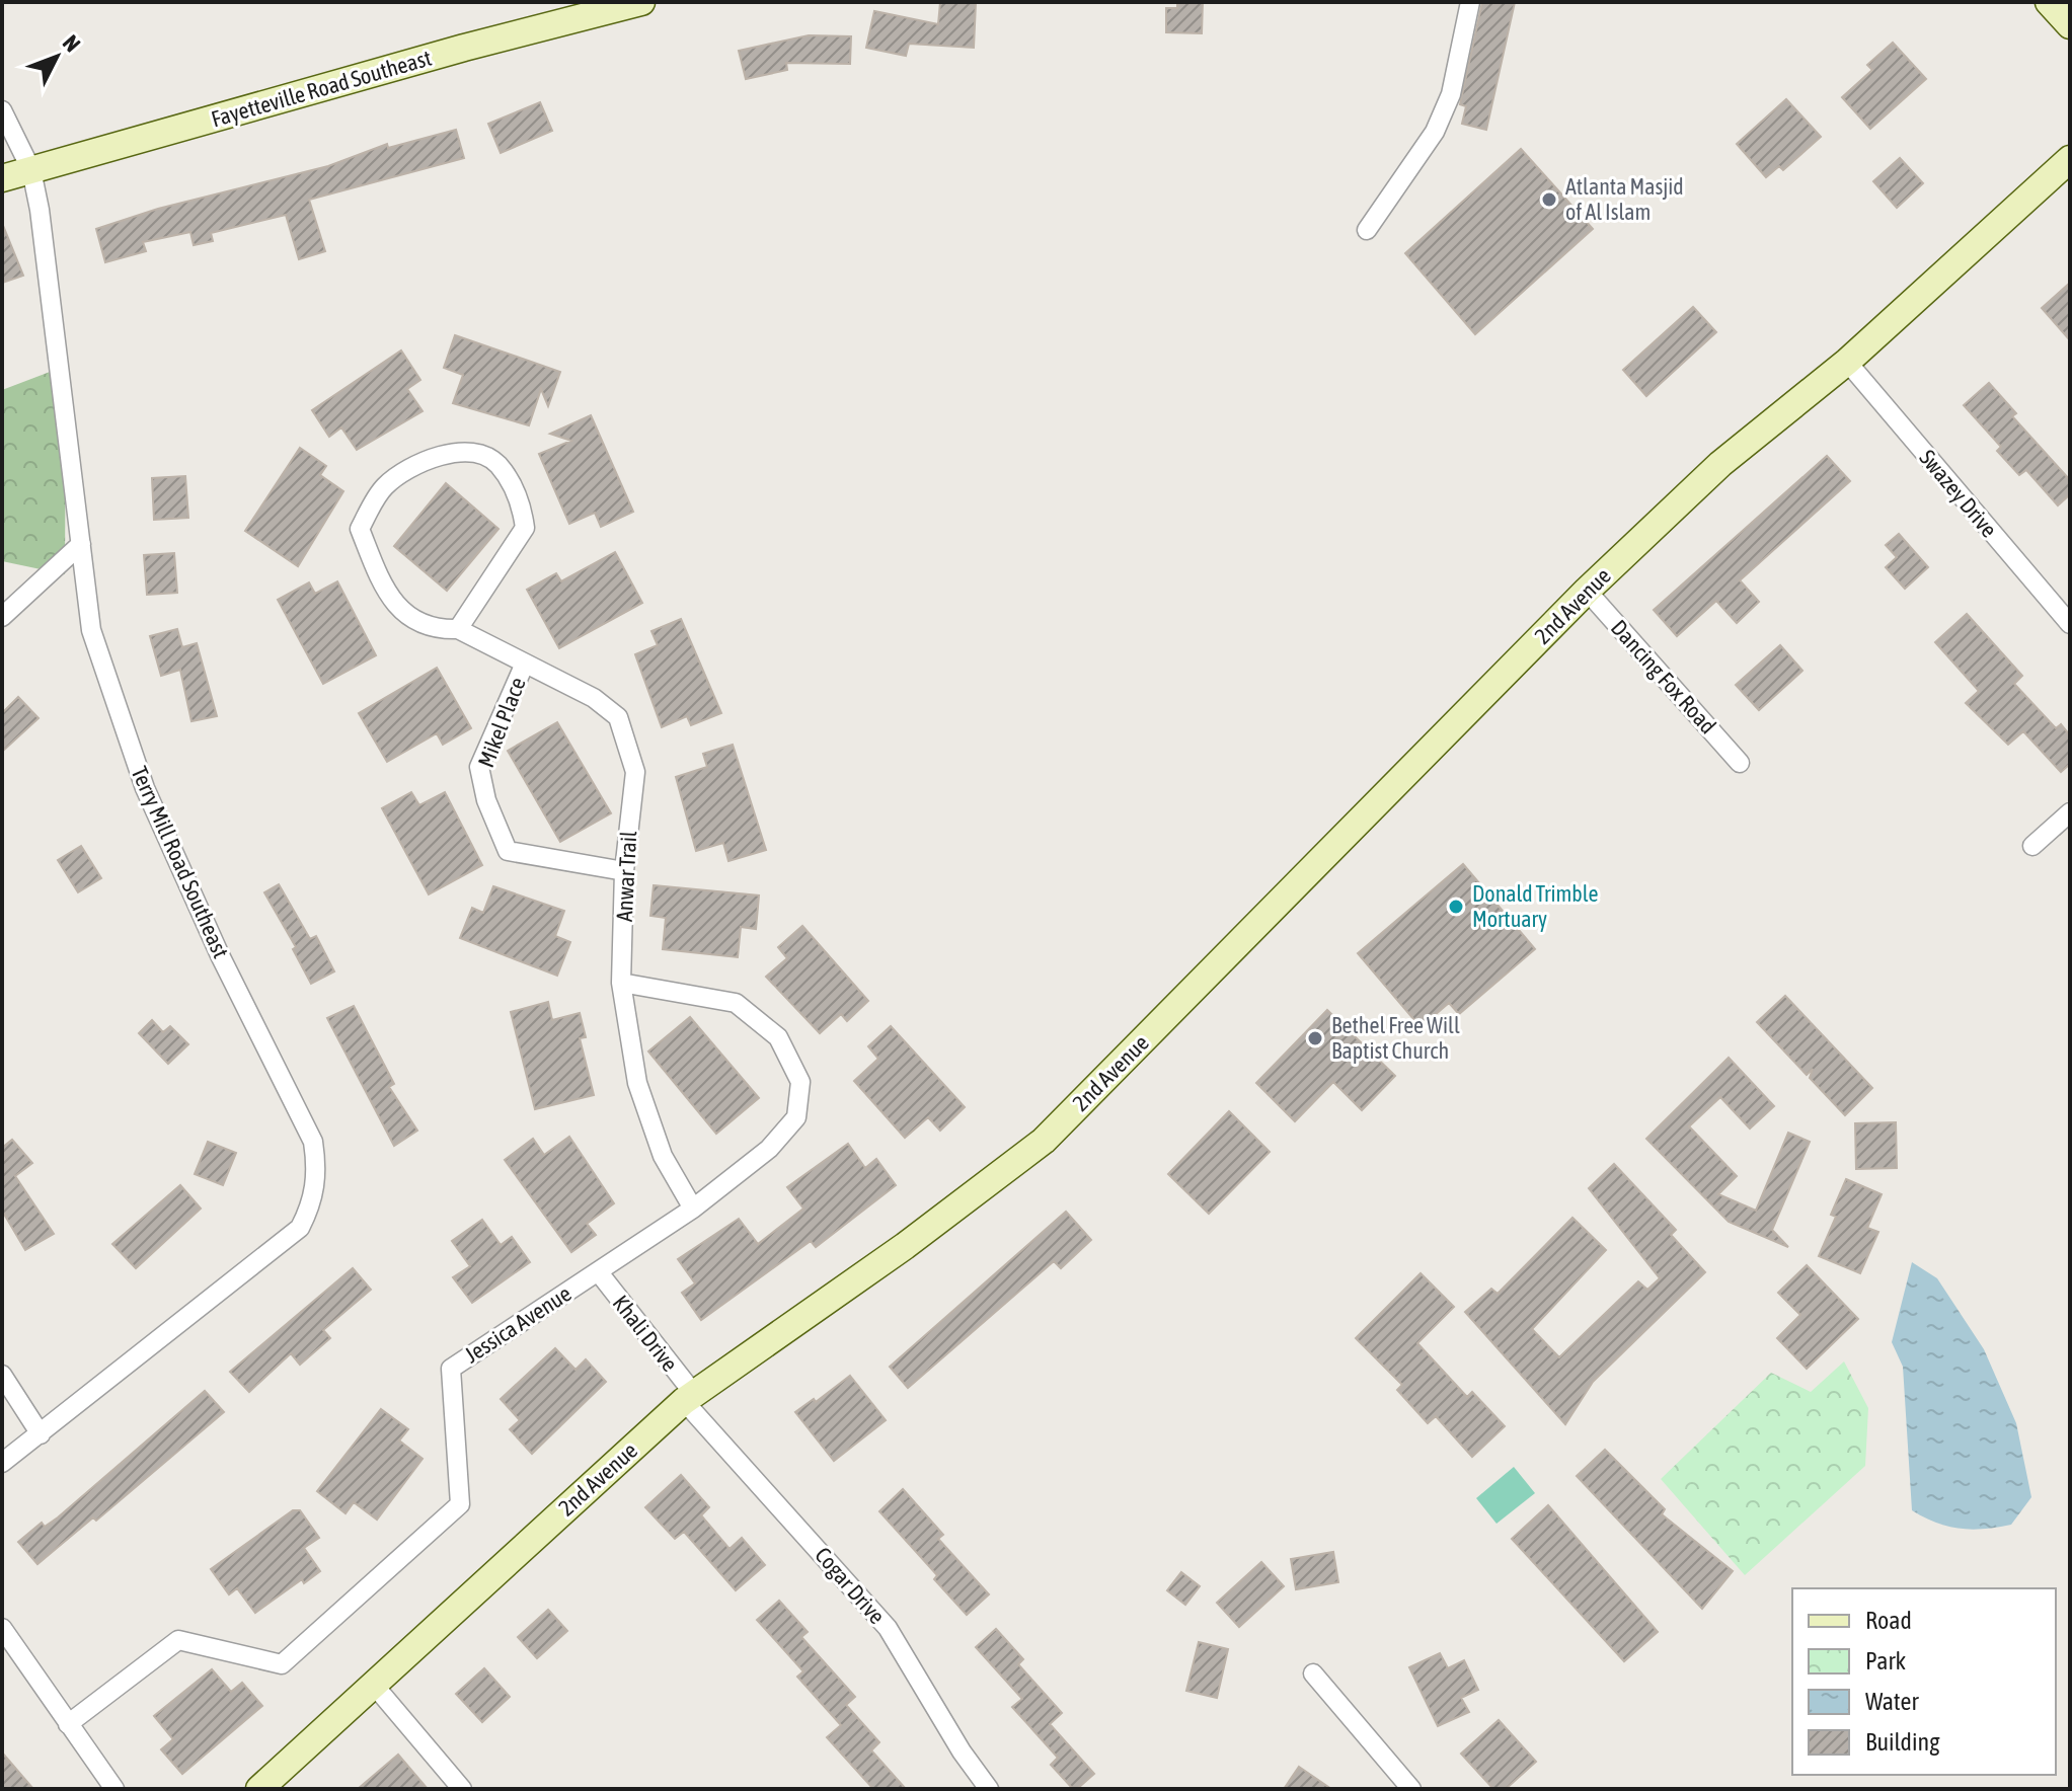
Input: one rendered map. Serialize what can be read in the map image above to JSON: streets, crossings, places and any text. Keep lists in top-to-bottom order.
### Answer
{
  "streets": {
    "street": [
      "Fayetteville Road Southeast",
      "Swazey Drive",
      "2nd Avenue",
      "Dancing Fox Road",
      "Mikel Place",
      "Terry Mill Road Southeast",
      "Anwar Trail",
      "Jessica Avenue",
      "Khali Drive",
      "Cogar Drive"
    ]
  },
  "crossings": [
    ["Fayetteville Road Southeast", "Terry Mill Road Southeast"],
    ["Swazey Drive", "2nd Avenue"],
    ["2nd Avenue", "Dancing Fox Road"],
    ["2nd Avenue", "Khali Drive"],
    ["2nd Avenue", "Cogar Drive"],
    ["Mikel Place", "Anwar Trail"],
    ["Anwar Trail", "Jessica Avenue"],
    ["Jessica Avenue", "Khali Drive"],
    ["Khali Drive", "Cogar Drive"]
  ],
  "places": ["Atlanta Masjid of Al Islam", "Donald Trimble Mortuary", "Bethel Free Will Baptist Church"],
  "legend": [
    "Road",
    "Park",
    "Water",
    "Building"
  ],
  "north": "top right"
}
